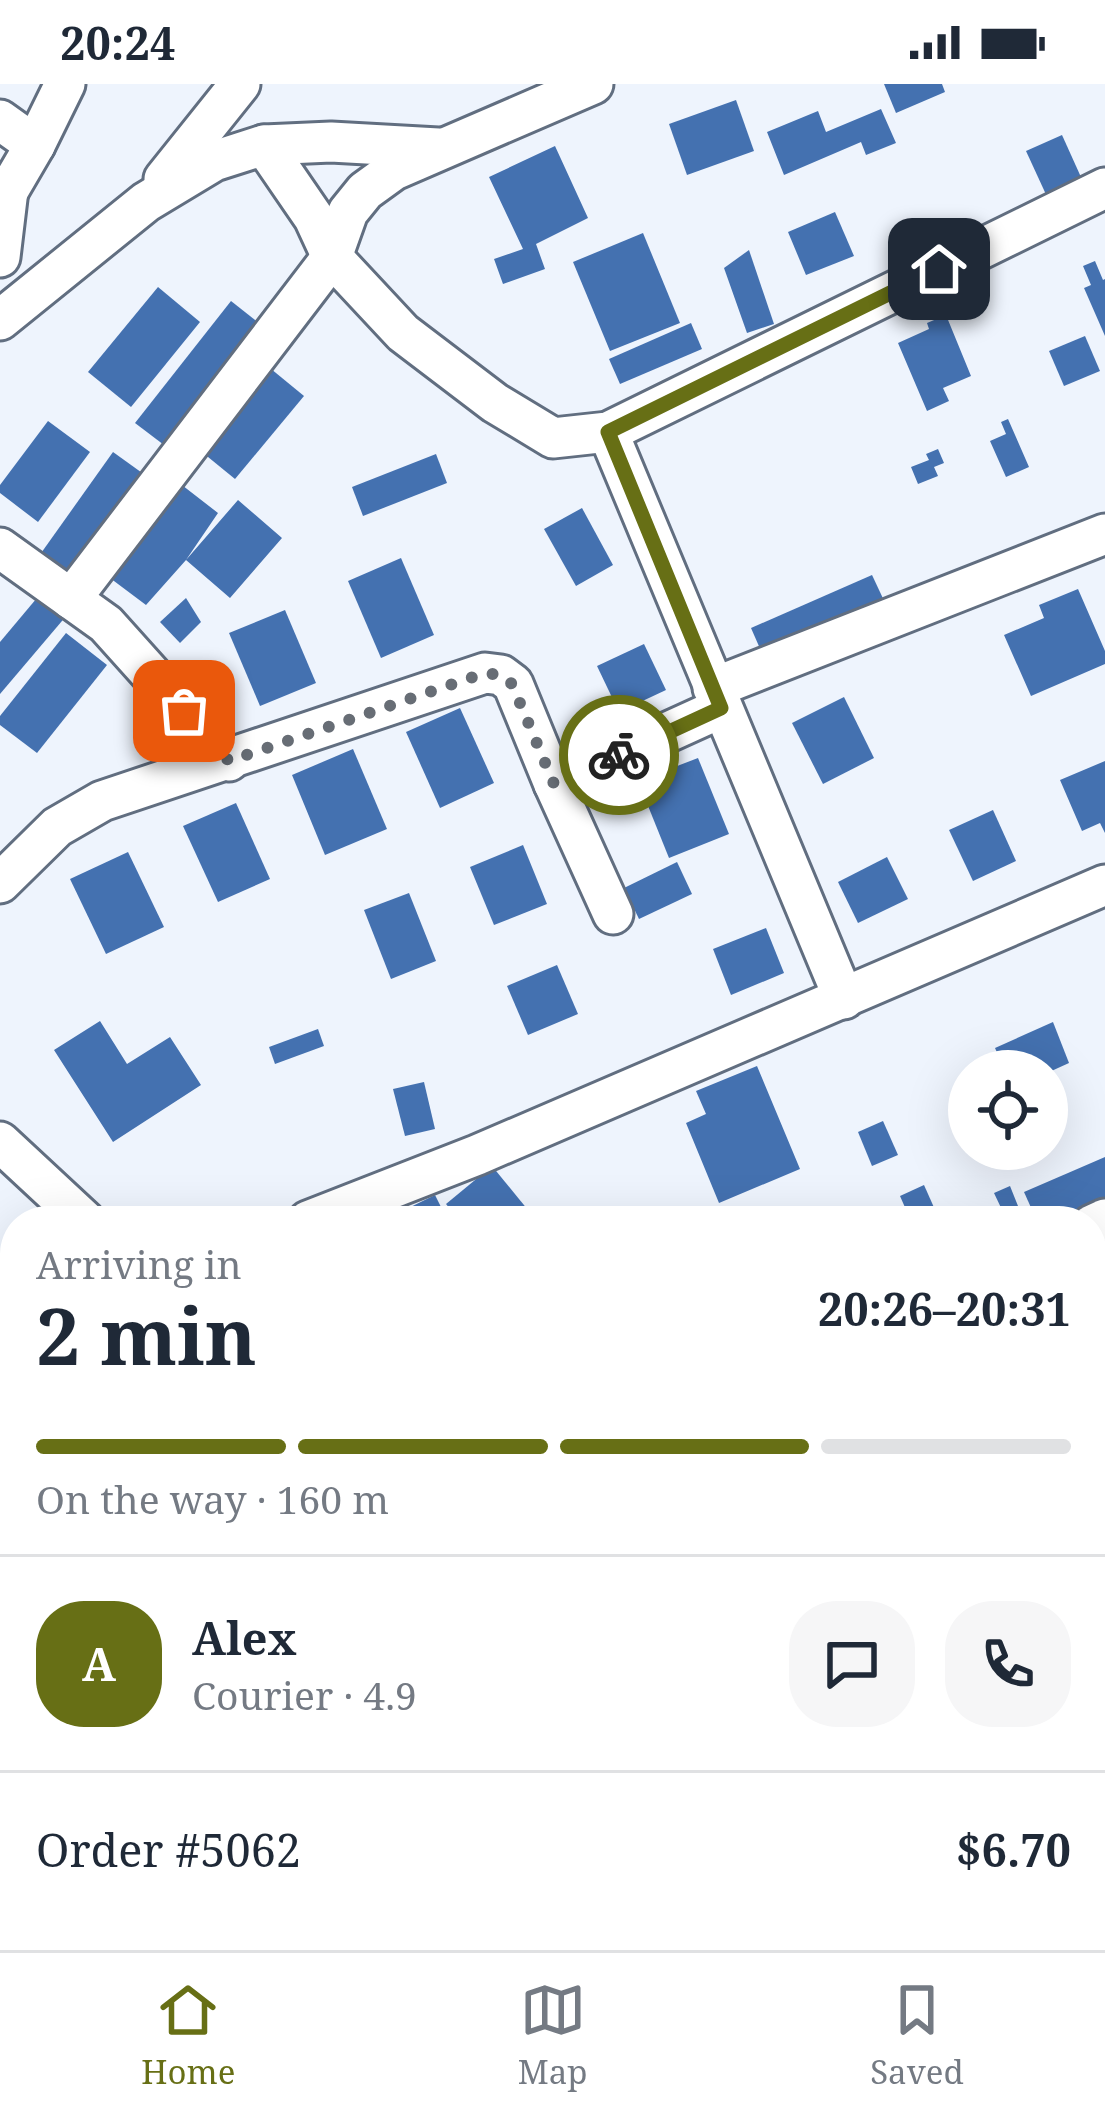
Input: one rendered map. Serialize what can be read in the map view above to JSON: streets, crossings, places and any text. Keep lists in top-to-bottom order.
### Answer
{
  "page": {
    "status": "20:24",
    "heading": ["2 min", "Arriving in", "20:26–20:31"],
    "panel": [
      "Alex",
      "Courier · 4.9",
      "Order #5062",
      "$6.70"
    ],
    "bar": "On the way · 160 m",
    "round": "A",
    "tabs": ["Home", "Map", "Saved"]
  }
}
